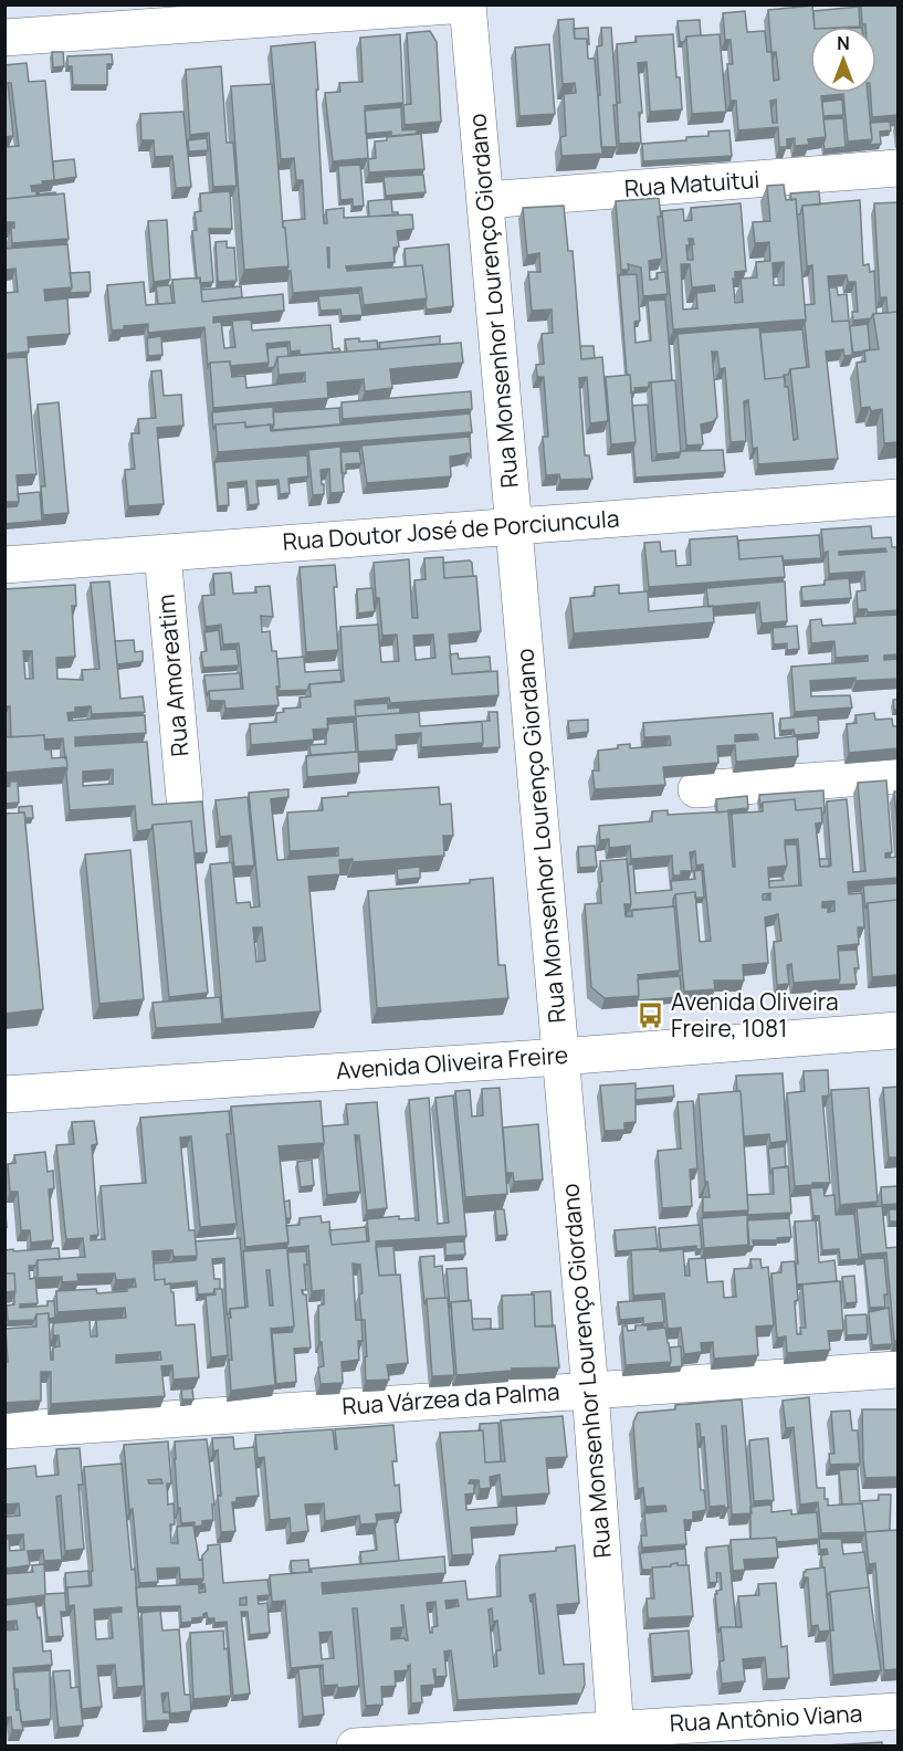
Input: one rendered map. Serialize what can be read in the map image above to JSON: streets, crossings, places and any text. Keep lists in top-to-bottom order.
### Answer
{
  "streets": {
    "street": [
      "Rua Matuitui",
      "Rua Monsenhor Lourenço Giordano",
      "Rua Doutor José de Porciuncula",
      "Rua Amoreatim",
      "Avenida Oliveira Freire",
      "Rua Várzea da Palma",
      "Rua Antônio Viana"
    ]
  },
  "crossings": [
    ["Rua Matuitui", "Rua Monsenhor Lourenço Giordano"],
    ["Rua Monsenhor Lourenço Giordano", "Rua Doutor José de Porciuncula"],
    ["Rua Monsenhor Lourenço Giordano", "Avenida Oliveira Freire"],
    ["Rua Monsenhor Lourenço Giordano", "Rua Várzea da Palma"],
    ["Rua Monsenhor Lourenço Giordano", "Rua Antônio Viana"],
    ["Rua Doutor José de Porciuncula", "Rua Amoreatim"]
  ],
  "places": {
    "bus stop": ["Avenida Oliveira Freire, 1081"]
  },
  "north": "top"
}
